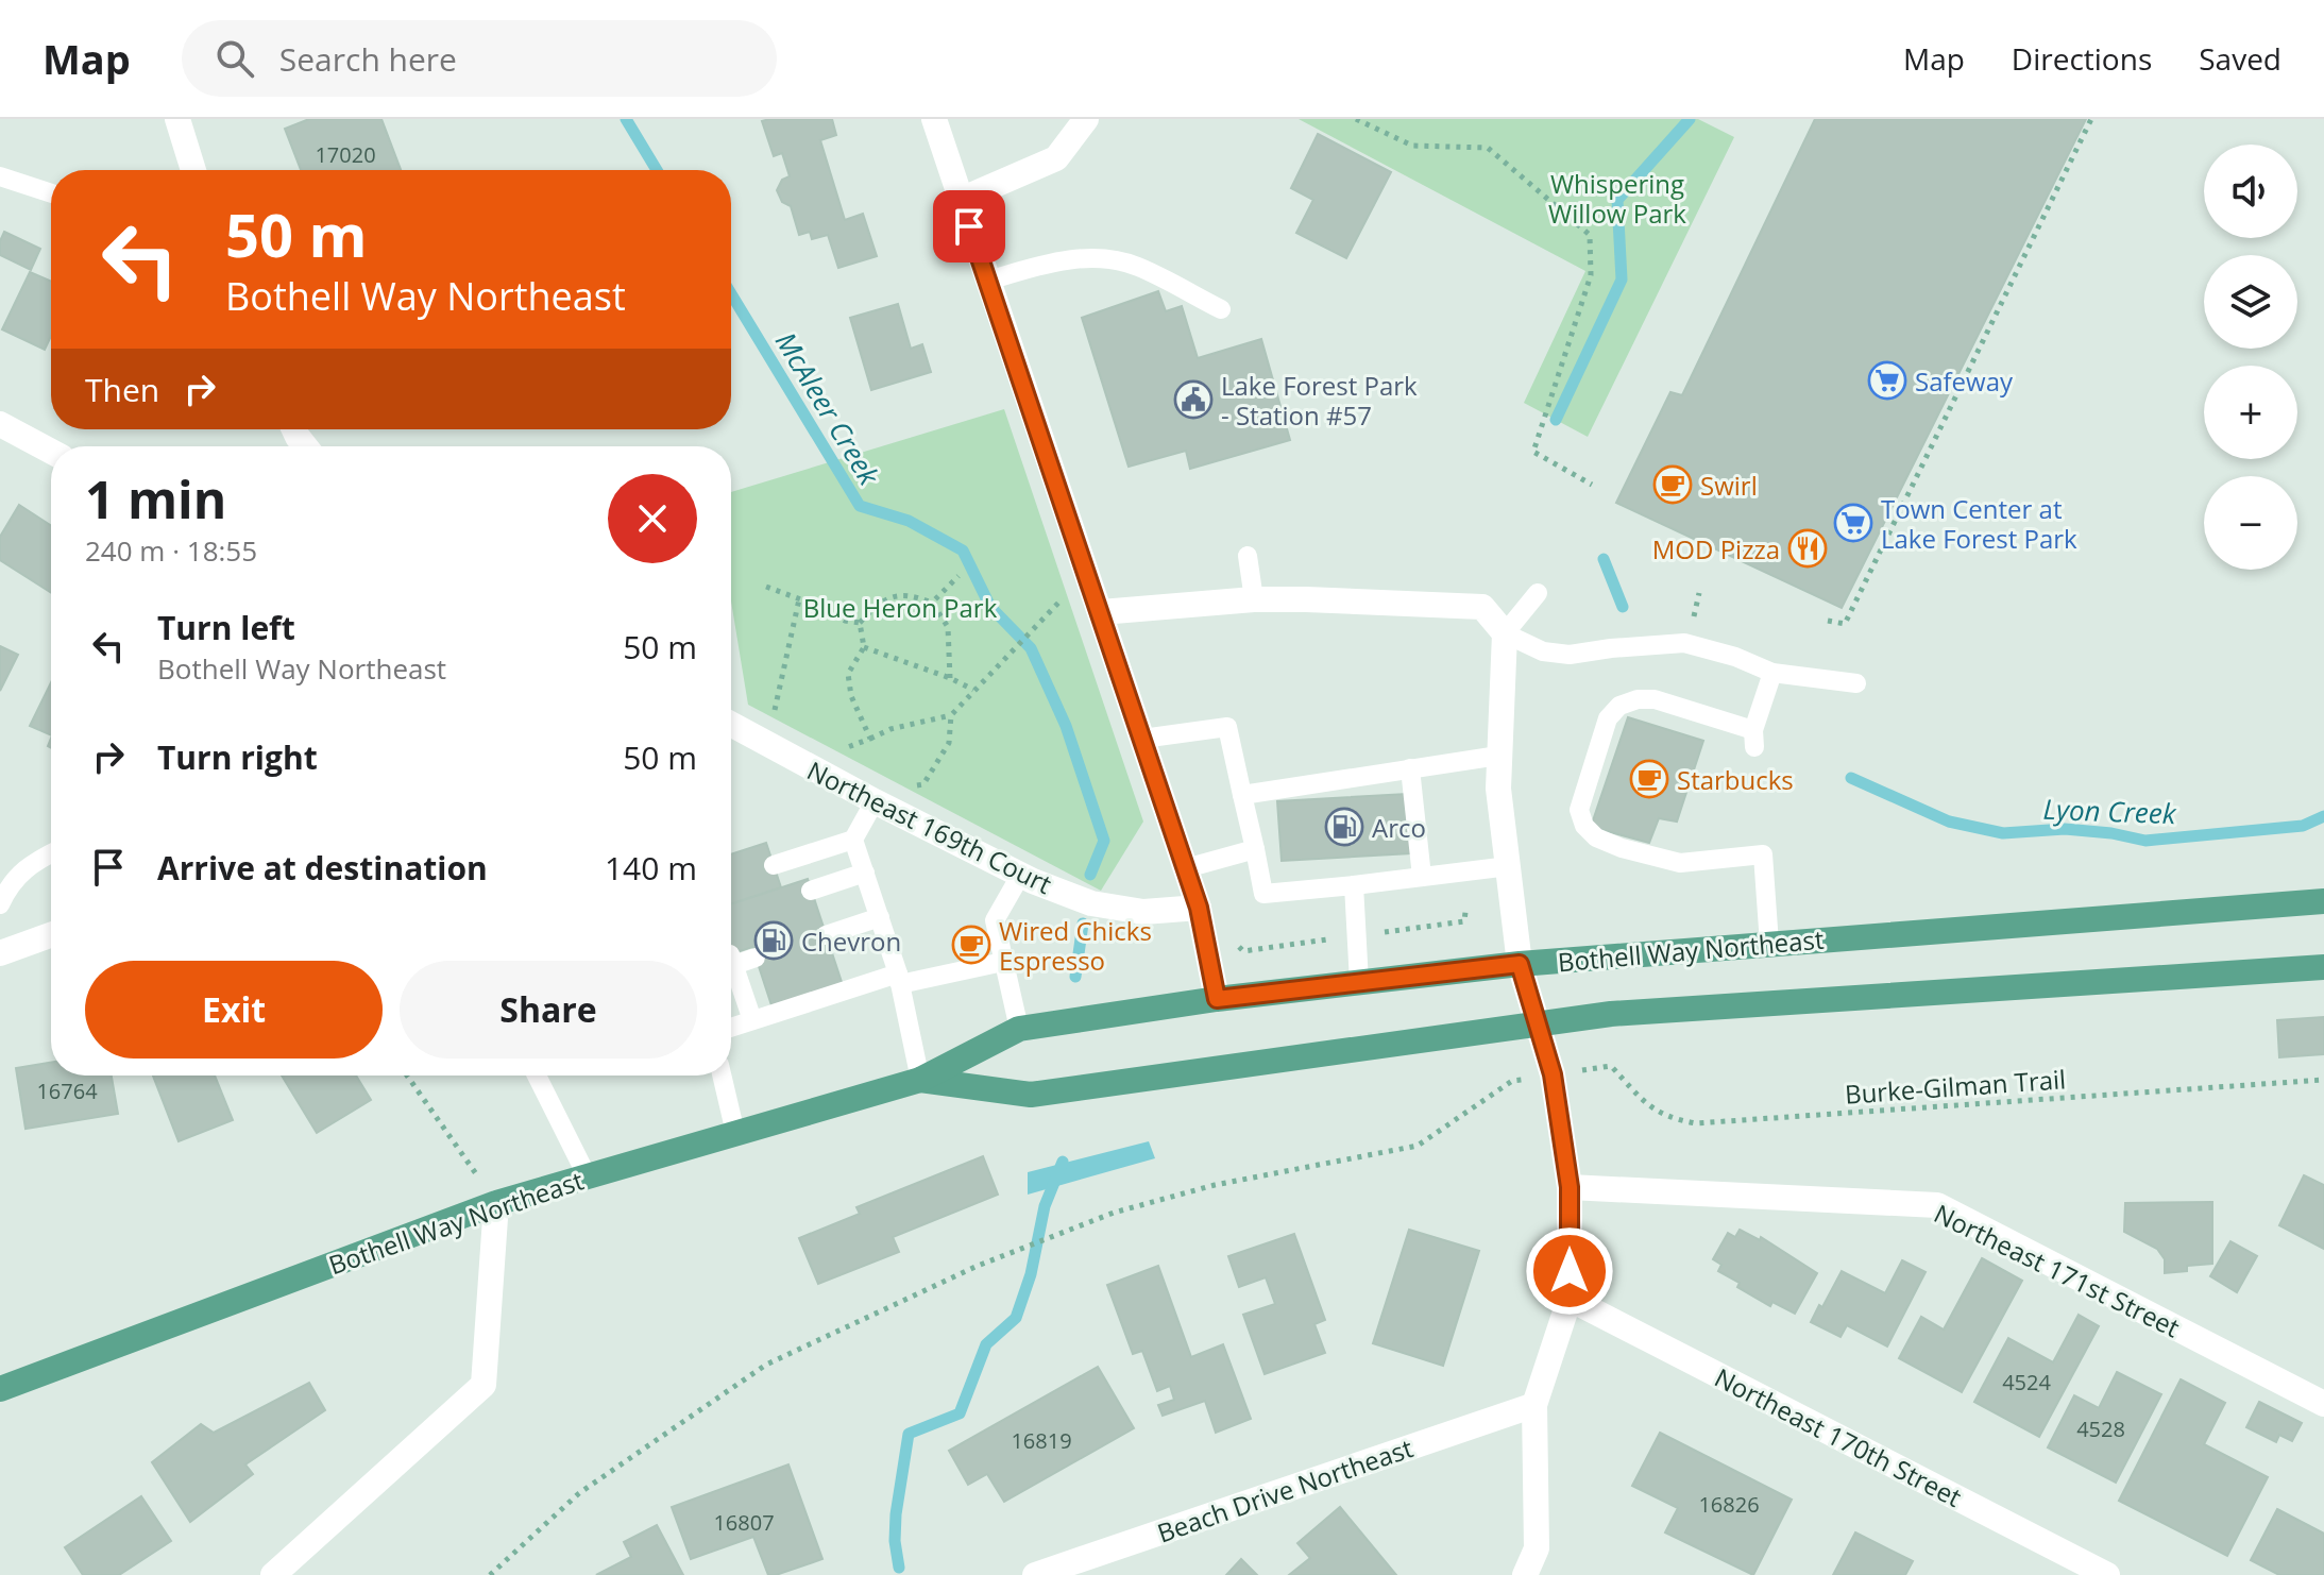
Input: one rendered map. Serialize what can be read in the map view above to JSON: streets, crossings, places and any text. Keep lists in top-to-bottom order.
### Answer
{
  "streets": {
    "main road": ["Bothell Way Northeast"],
    "street": [
      "Northeast 169th Court",
      "Northeast 171st Street",
      "Northeast 170th Street",
      "Beach Drive Northeast"
    ],
    "path": ["Burke-Gilman Trail"]
  },
  "water": ["McAleer Creek", "Lyon Creek"],
  "parks": ["Whispering Willow Park", "Blue Heron Park"],
  "places": {
    "supermarket": ["Safeway", "Town Center at Lake Forest Park"],
    "public building": ["Lake Forest Park - Station #57"],
    "cafe": ["Swirl", "Starbucks", "Wired Chicks Espresso"],
    "restaurant": ["MOD Pizza"],
    "fuel station": ["Arco", "Chevron"]
  },
  "house_numbers": [
    "17020",
    "16764",
    "4524",
    "4528",
    "16819",
    "16826",
    "16807"
  ],
  "page": {
    "header": "Map",
    "search": "Search here",
    "nav": ["Map", "Directions", "Saved"],
    "map_buttons": ["+", "−"],
    "turn": ["50 m", "Bothell Way Northeast"],
    "then": "Then",
    "heading": ["1 min", "240 m · 18:55"],
    "list": [
      {
        "name": "Turn left",
        "note": "Bothell Way Northeast",
        "value": "50 m"
      },
      {
        "name": "Turn right",
        "value": "50 m"
      },
      {
        "name": "Arrive at destination",
        "value": "140 m"
      }
    ],
    "buttons": ["Exit", "Share"]
  }
}
